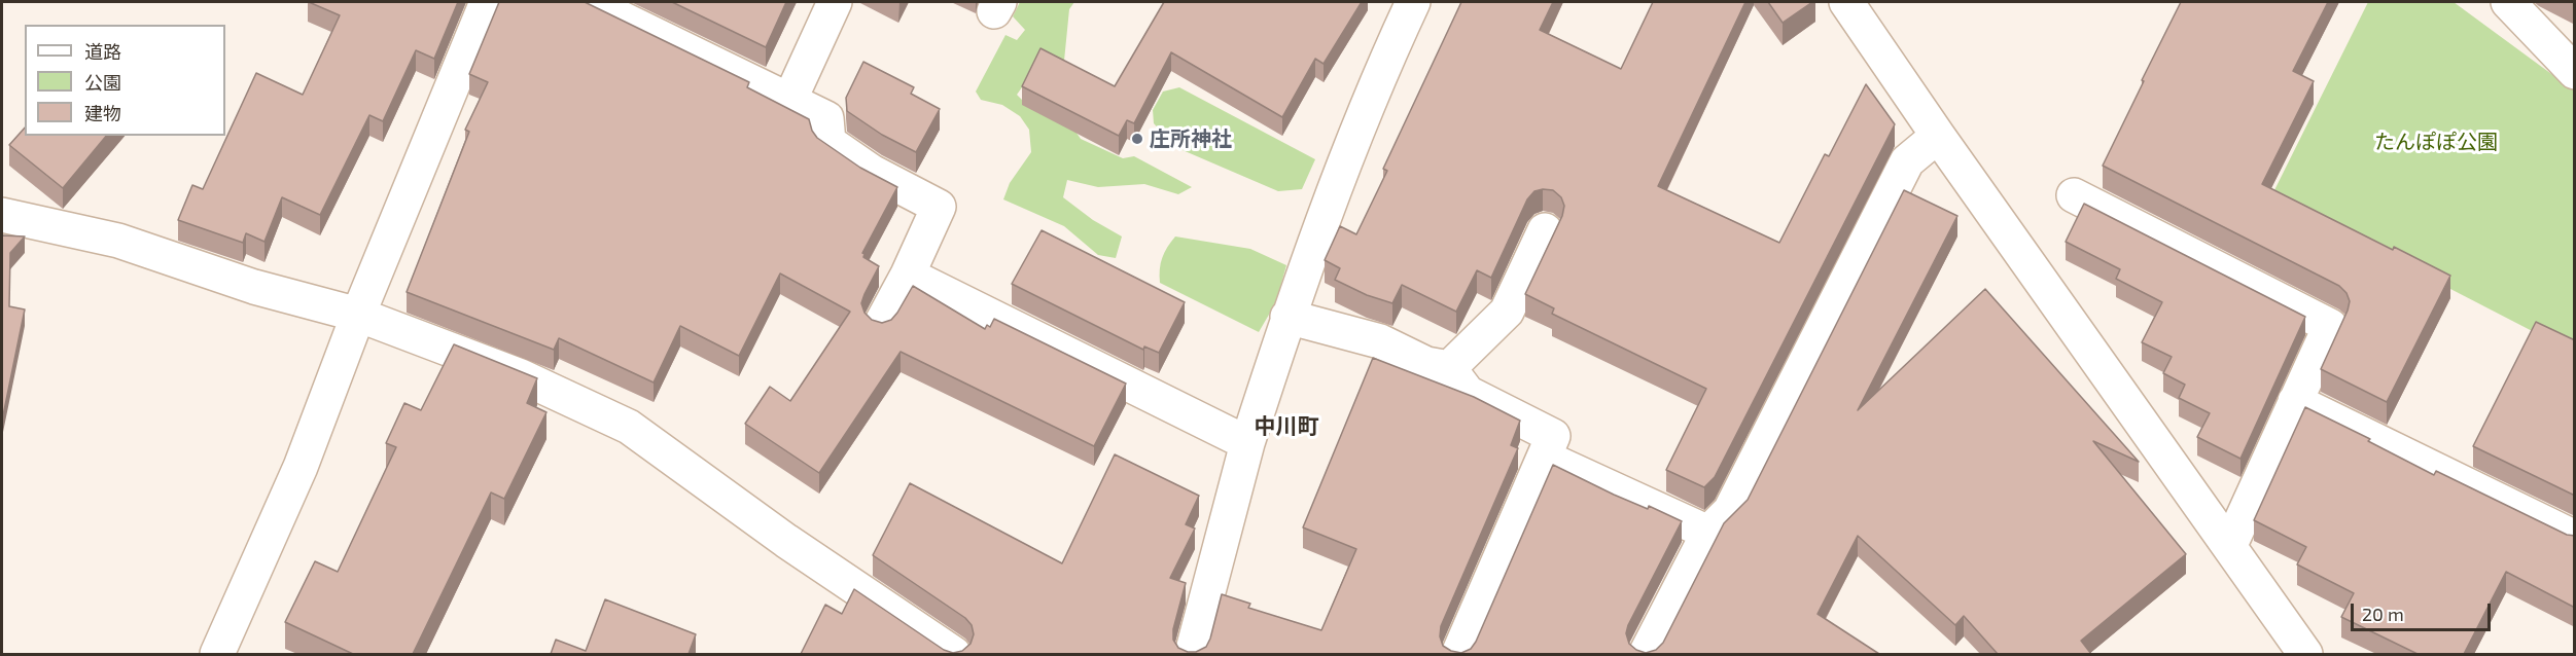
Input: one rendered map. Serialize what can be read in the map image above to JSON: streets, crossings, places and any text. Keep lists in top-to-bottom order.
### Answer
{
  "districts": ["中川町"],
  "parks": ["たんぽぽ公園"],
  "places": ["庄所神社"],
  "legend": ["道路", "公園", "建物"],
  "scale_bar": "20 m"
}
